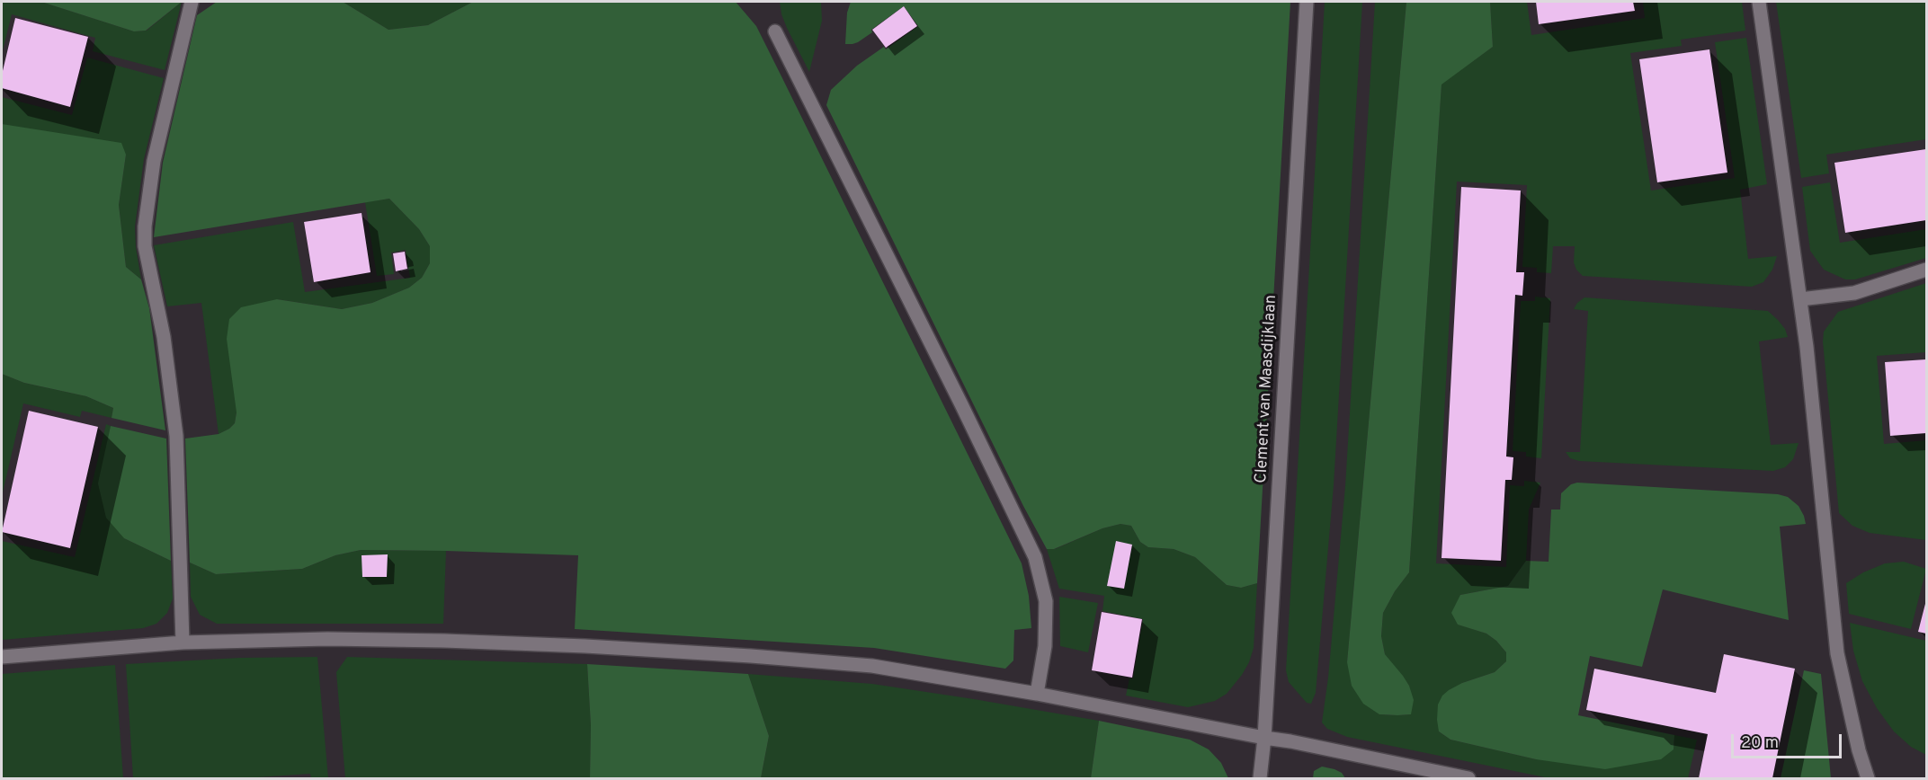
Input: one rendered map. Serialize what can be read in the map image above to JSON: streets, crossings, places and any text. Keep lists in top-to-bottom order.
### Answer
{
  "streets": {
    "street": ["Clement van Maasdijklaan"]
  },
  "scale_bar": "20 m"
}
